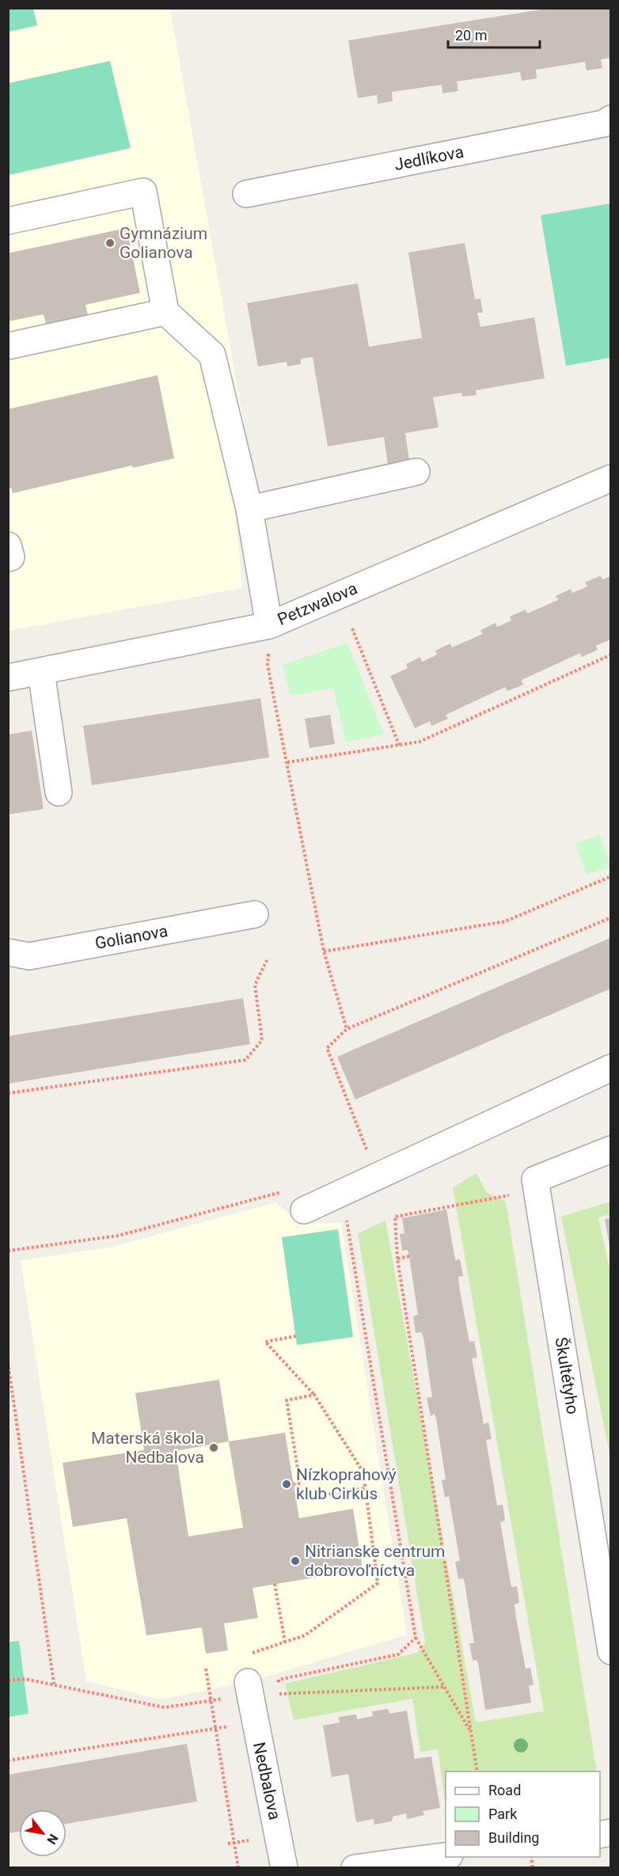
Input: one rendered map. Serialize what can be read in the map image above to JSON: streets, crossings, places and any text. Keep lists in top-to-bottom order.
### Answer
{
  "streets": {
    "street": [
      "Jedlíkova",
      "Petzwalova",
      "Golianova",
      "Škultétyho",
      "Nedbalova"
    ]
  },
  "places": [
    "Gymnázium Golianova",
    "Materská škola Nedbalova",
    "Nízkoprahový klub Cirkus",
    "Nitrianske centrum dobrovoľníctva"
  ],
  "legend": ["Road", "Park", "Building"],
  "scale_bar": "20 m",
  "north": "bottom right"
}
